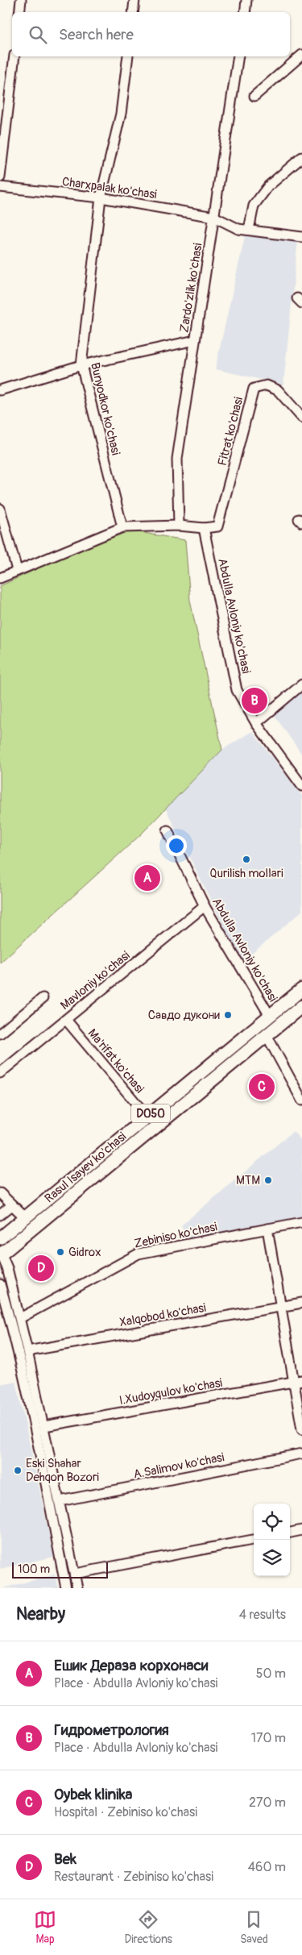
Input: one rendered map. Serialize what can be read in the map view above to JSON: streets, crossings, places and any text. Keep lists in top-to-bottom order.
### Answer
{
  "streets": {
    "main road": ["D050", "Rasul Isayev ko'chasi"],
    "street": [
      "Charxpalak ko'chasi",
      "Zardo'zlik ko'chasi",
      "Bunyodkor ko'chasi",
      "Fitrat ko'chasi",
      "Abdulla Avloniy ko'chasi",
      "Mavloniy ko'chasi",
      "Ma'rifat ko'chasi",
      "Zebiniso ko'chasi",
      "Xalqobod ko'chasi",
      "I.Xudoyqulov ko'chasi",
      "A.Salimov ko'chasi"
    ]
  },
  "crossings": [
    ["Charxpalak ko'chasi", "Zardo'zlik ko'chasi"],
    ["Charxpalak ko'chasi", "Bunyodkor ko'chasi"],
    ["Fitrat ko'chasi", "Abdulla Avloniy ko'chasi"],
    ["Abdulla Avloniy ko'chasi", "Mavloniy ko'chasi"],
    ["Abdulla Avloniy ko'chasi", "Rasul Isayev ko'chasi"],
    ["Mavloniy ko'chasi", "Ma'rifat ko'chasi"],
    ["Ma'rifat ko'chasi", "Rasul Isayev ko'chasi"]
  ],
  "places": [
    "Qurilish mollari",
    "Савдо дукони",
    "MTM",
    "Gidrox",
    "Eski Shahar Dehqon Bozori"
  ],
  "scale_bar": "100 m",
  "page": {
    "search": "Search here",
    "pins": [
      "B",
      "A",
      "C",
      "D"
    ],
    "scale": "100 m",
    "heading": ["Nearby", "4 results"],
    "list": [
      {
        "mark": "A",
        "name": "Ешик Дераза корхонаси",
        "note": "Place · Abdulla Avloniy ko'chasi",
        "value": "50 m"
      },
      {
        "mark": "B",
        "name": "Гидрометрология",
        "note": "Place · Abdulla Avloniy ko'chasi",
        "value": "170 m"
      },
      {
        "mark": "C",
        "name": "Oybek klinika",
        "note": "Hospital · Zebiniso ko'chasi",
        "value": "270 m"
      },
      {
        "mark": "D",
        "name": "Bek",
        "note": "Restaurant · Zebiniso ko'chasi",
        "value": "460 m"
      }
    ],
    "nav": ["Map", "Directions", "Saved"]
  }
}
